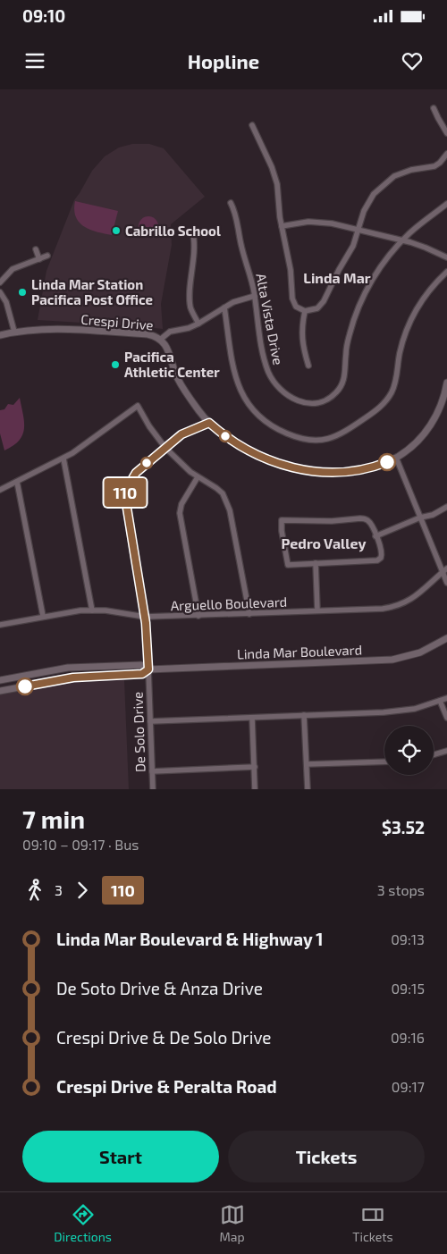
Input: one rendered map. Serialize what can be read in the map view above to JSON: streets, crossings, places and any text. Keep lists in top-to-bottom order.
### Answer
{
  "streets": {
    "street": [
      "Alta Vista Drive",
      "Crespi Drive",
      "Arguello Boulevard",
      "Linda Mar Boulevard",
      "De Solo Drive"
    ]
  },
  "crossings": [
    ["Crespi Drive", "De Solo Drive"],
    ["Arguello Boulevard", "De Solo Drive"],
    ["Linda Mar Boulevard", "De Solo Drive"]
  ],
  "districts": ["Linda Mar", "Pedro Valley"],
  "places": ["Cabrillo School", "Linda Mar Station Pacifica Post Office", "Pacifica Athletic Center"],
  "lines": ["bus line 110"],
  "page": {
    "status": "09:10",
    "header": "Hopline",
    "on_map": "110",
    "heading": ["7 min", "09:10 – 09:17 · Bus", "$3.52"],
    "legs": ["3", "110", "3 stops"],
    "list": [
      {
        "name": "Linda Mar Boulevard & Highway 1",
        "value": "09:13"
      },
      {
        "name": "De Soto Drive & Anza Drive",
        "value": "09:15"
      },
      {
        "name": "Crespi Drive & De Solo Drive",
        "value": "09:16"
      },
      {
        "name": "Crespi Drive & Peralta Road",
        "value": "09:17"
      }
    ],
    "buttons": ["Start", "Tickets"],
    "tabs": ["Directions", "Map", "Tickets"]
  }
}
